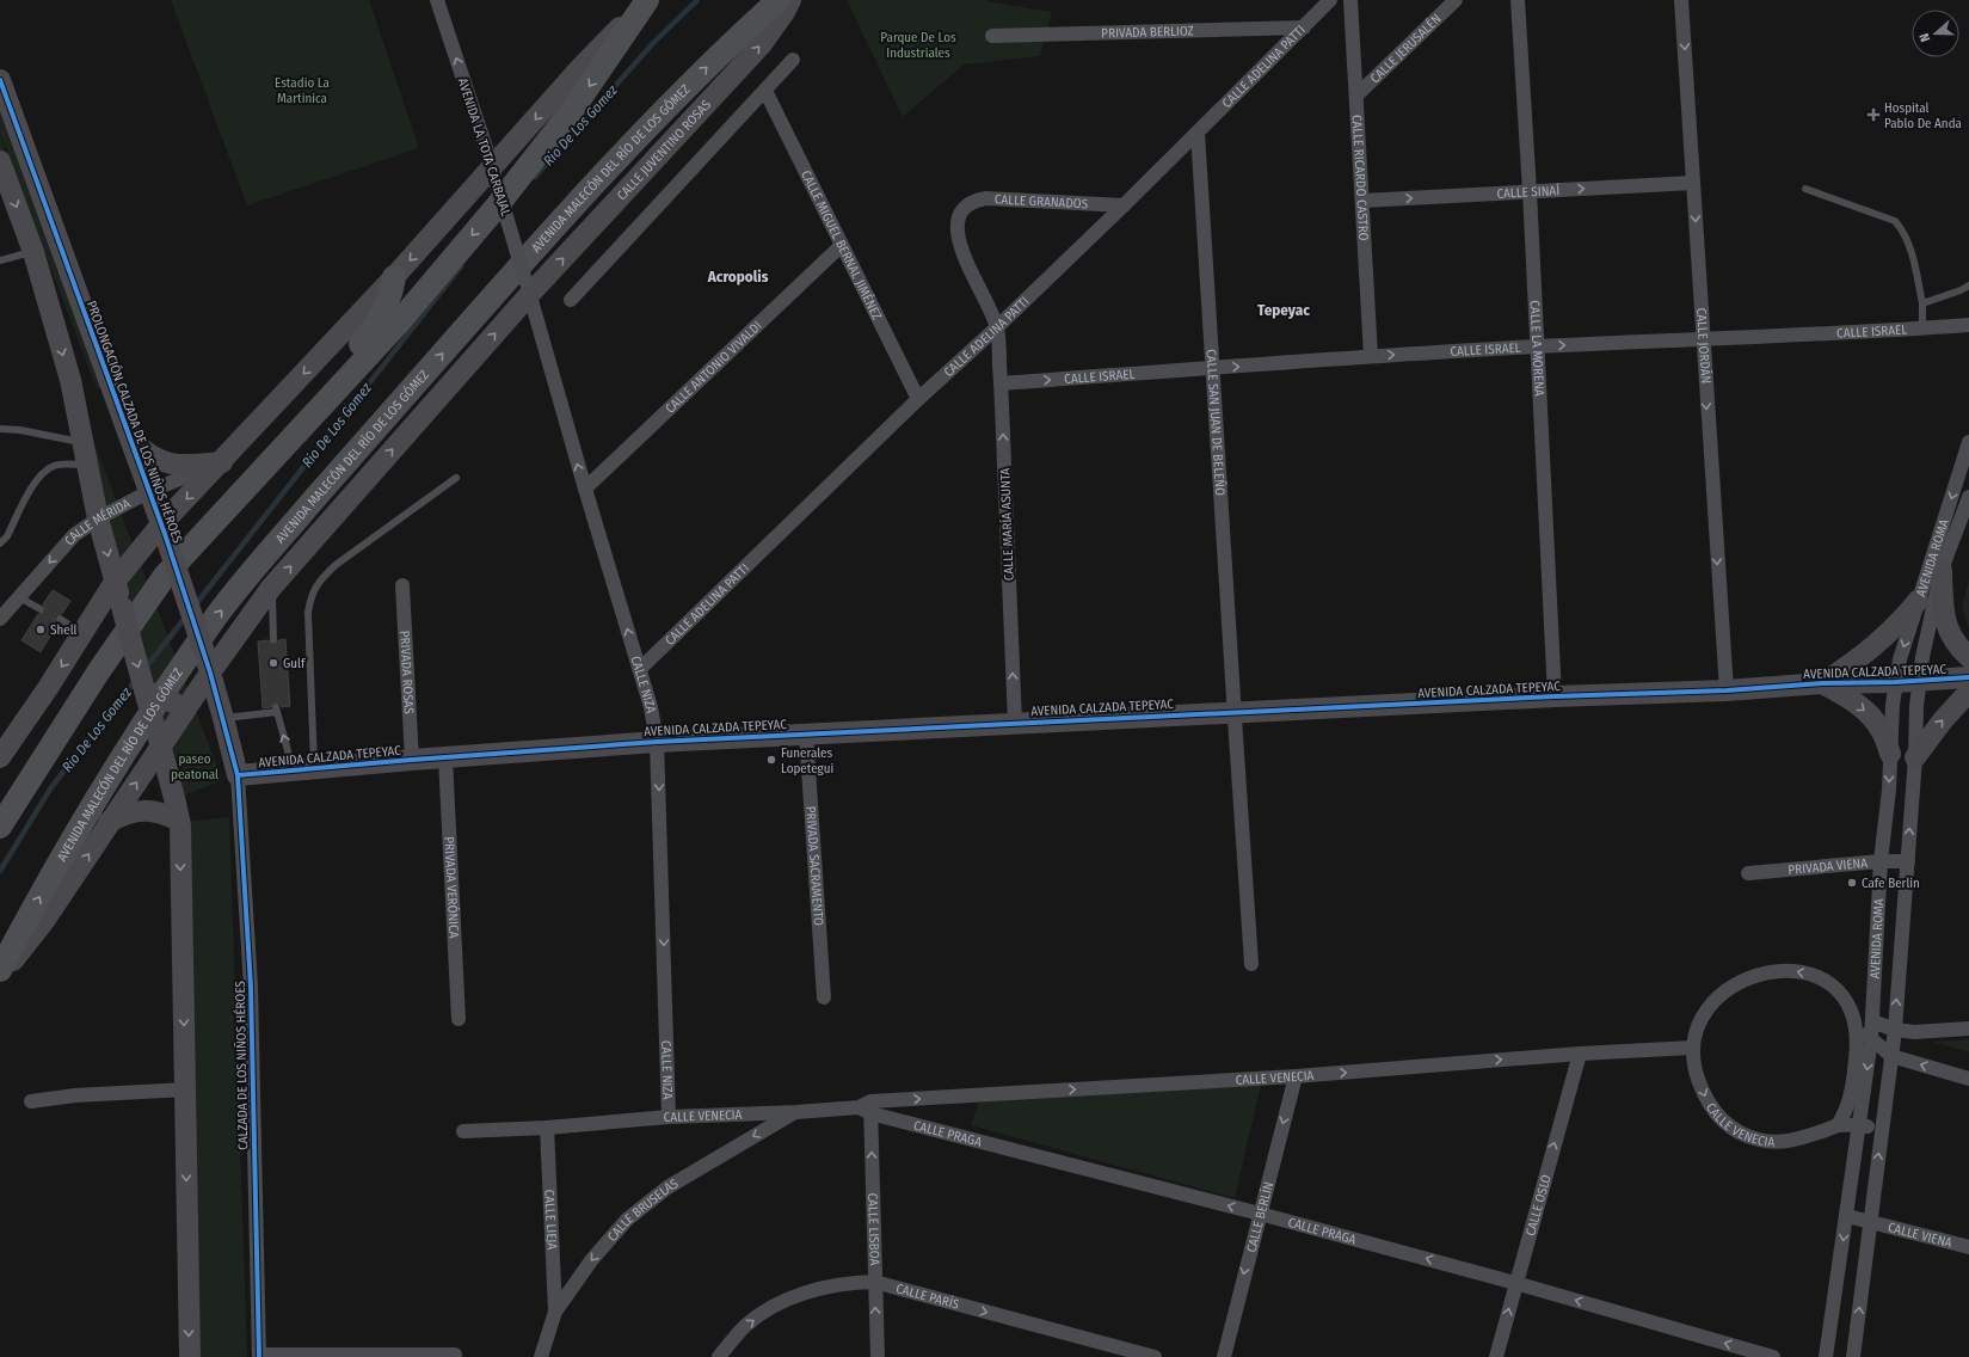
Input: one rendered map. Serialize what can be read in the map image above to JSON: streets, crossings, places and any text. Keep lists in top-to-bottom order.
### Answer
{
  "streets": {
    "main road": ["AVENIDA MALECÓN DEL RÍO DE LOS GÓMEZ"],
    "street": [
      "PRIVADA BERLIOZ",
      "CALLE JERUSALÉN",
      "CALLE ADELINA PATTI",
      "AVENIDA LA TOTA CARBAJAL",
      "CALLE JUVENTINO ROSAS",
      "CALLE RICARDO CASTRO",
      "CALLE SINAÍ",
      "CALLE GRANADOS",
      "CALLE MIGUEL BERNAL JIMÉNEZ",
      "CALLE ISRAEL",
      "CALLE JORDÁN",
      "CALLE LA MORENA",
      "CALLE ANTONIO VIVALDI",
      "PROLONGACIÓN CALZADA DE LOS NIÑOS HÉROES",
      "CALLE SAN JUAN DE BELEÑO",
      "CALLE MÉRIDA",
      "CALLE MARÍA ASUNTA",
      "AVENIDA ROMA",
      "AVENIDA CALZADA TEPEYAC",
      "PRIVADA ROSAS",
      "CALLE NIZA",
      "PRIVADA SACRAMENTO",
      "PRIVADA VIENA",
      "PRIVADA VERÓNICA",
      "CALZADA DE LOS NIÑOS HÉROES",
      "CALLE VENECIA",
      "CALLE PRAGA",
      "CALLE OSLO",
      "CALLE BRUSELAS",
      "CALLE BERLÍN",
      "CALLE LIEJA",
      "CALLE LISBOA",
      "CALLE VIENA",
      "CALLE PARÍS"
    ]
  },
  "crossings": [
    ["PRIVADA BERLIOZ", "CALLE ADELINA PATTI"],
    ["CALLE JERUSALÉN", "CALLE RICARDO CASTRO"],
    ["CALLE ADELINA PATTI", "CALLE GRANADOS"],
    ["CALLE ADELINA PATTI", "CALLE MIGUEL BERNAL JIMÉNEZ"],
    ["CALLE ADELINA PATTI", "CALLE SAN JUAN DE BELEÑO"],
    ["CALLE ADELINA PATTI", "CALLE MARÍA ASUNTA"],
    ["CALLE ADELINA PATTI", "CALLE NIZA"],
    ["AVENIDA LA TOTA CARBAJAL", "CALLE JUVENTINO ROSAS"],
    ["AVENIDA LA TOTA CARBAJAL", "AVENIDA MALECÓN DEL RÍO DE LOS GÓMEZ"],
    ["AVENIDA LA TOTA CARBAJAL", "CALLE NIZA"],
    ["CALLE JUVENTINO ROSAS", "AVENIDA MALECÓN DEL RÍO DE LOS GÓMEZ"],
    ["CALLE JUVENTINO ROSAS", "CALLE NIZA"],
    ["AVENIDA MALECÓN DEL RÍO DE LOS GÓMEZ", "PROLONGACIÓN CALZADA DE LOS NIÑOS HÉROES"],
    ["AVENIDA MALECÓN DEL RÍO DE LOS GÓMEZ", "CALLE NIZA"],
    ["CALLE RICARDO CASTRO", "CALLE SINAÍ"],
    ["CALLE RICARDO CASTRO", "CALLE ISRAEL"],
    ["CALLE SINAÍ", "CALLE JORDÁN"],
    ["CALLE SINAÍ", "CALLE LA MORENA"],
    ["CALLE GRANADOS", "CALLE MARÍA ASUNTA"],
    ["CALLE MIGUEL BERNAL JIMÉNEZ", "CALLE ANTONIO VIVALDI"],
    ["CALLE ISRAEL", "CALLE JORDÁN"],
    ["CALLE ISRAEL", "CALLE LA MORENA"],
    ["CALLE ISRAEL", "CALLE SAN JUAN DE BELEÑO"],
    ["CALLE ISRAEL", "CALLE MARÍA ASUNTA"],
    ["CALLE JORDÁN", "AVENIDA CALZADA TEPEYAC"],
    ["CALLE LA MORENA", "AVENIDA CALZADA TEPEYAC"],
    ["CALLE ANTONIO VIVALDI", "CALLE NIZA"],
    ["PROLONGACIÓN CALZADA DE LOS NIÑOS HÉROES", "CALLE MÉRIDA"],
    ["PROLONGACIÓN CALZADA DE LOS NIÑOS HÉROES", "AVENIDA CALZADA TEPEYAC"],
    ["PROLONGACIÓN CALZADA DE LOS NIÑOS HÉROES", "CALZADA DE LOS NIÑOS HÉROES"],
    ["CALLE SAN JUAN DE BELEÑO", "AVENIDA CALZADA TEPEYAC"],
    ["CALLE MARÍA ASUNTA", "AVENIDA CALZADA TEPEYAC"],
    ["AVENIDA ROMA", "AVENIDA CALZADA TEPEYAC"],
    ["AVENIDA ROMA", "PRIVADA VIENA"],
    ["AVENIDA ROMA", "CALLE VENECIA"],
    ["AVENIDA ROMA", "CALLE VIENA"],
    ["AVENIDA CALZADA TEPEYAC", "PRIVADA ROSAS"],
    ["AVENIDA CALZADA TEPEYAC", "CALLE NIZA"],
    ["AVENIDA CALZADA TEPEYAC", "PRIVADA SACRAMENTO"],
    ["AVENIDA CALZADA TEPEYAC", "PRIVADA VERÓNICA"],
    ["AVENIDA CALZADA TEPEYAC", "CALZADA DE LOS NIÑOS HÉROES"],
    ["CALLE NIZA", "CALLE VENECIA"],
    ["CALLE VENECIA", "CALLE PRAGA"],
    ["CALLE VENECIA", "CALLE OSLO"],
    ["CALLE VENECIA", "CALLE BRUSELAS"],
    ["CALLE VENECIA", "CALLE BERLÍN"],
    ["CALLE VENECIA", "CALLE LIEJA"],
    ["CALLE VENECIA", "CALLE LISBOA"],
    ["CALLE PRAGA", "CALLE OSLO"],
    ["CALLE PRAGA", "CALLE BERLÍN"],
    ["CALLE PRAGA", "CALLE LISBOA"],
    ["CALLE BRUSELAS", "CALLE LIEJA"],
    ["CALLE LISBOA", "CALLE PARÍS"]
  ],
  "one_way": [
    "AVENIDA LA TOTA CARBAJAL",
    "CALLE SINAÍ",
    "CALLE ISRAEL",
    "CALLE JORDÁN",
    "CALLE MARÍA ASUNTA",
    "CALLE PRAGA",
    "CALLE OSLO",
    "CALLE BRUSELAS",
    "CALLE BERLÍN",
    "CALLE LISBOA",
    "CALLE PARÍS"
  ],
  "districts": ["Acropolis", "Tepeyac"],
  "water": ["Rio De Los Gomez"],
  "parks": ["Parque De Los Industriales", "Estadio La Martinica", "paseo peatonal"],
  "places": {
    "health": ["Hospital Pablo De Anda"],
    "other": [
      "Shell",
      "Gulf",
      "Funerales Lopetegui",
      "Cafe Berlin"
    ]
  },
  "north": "left"
}
